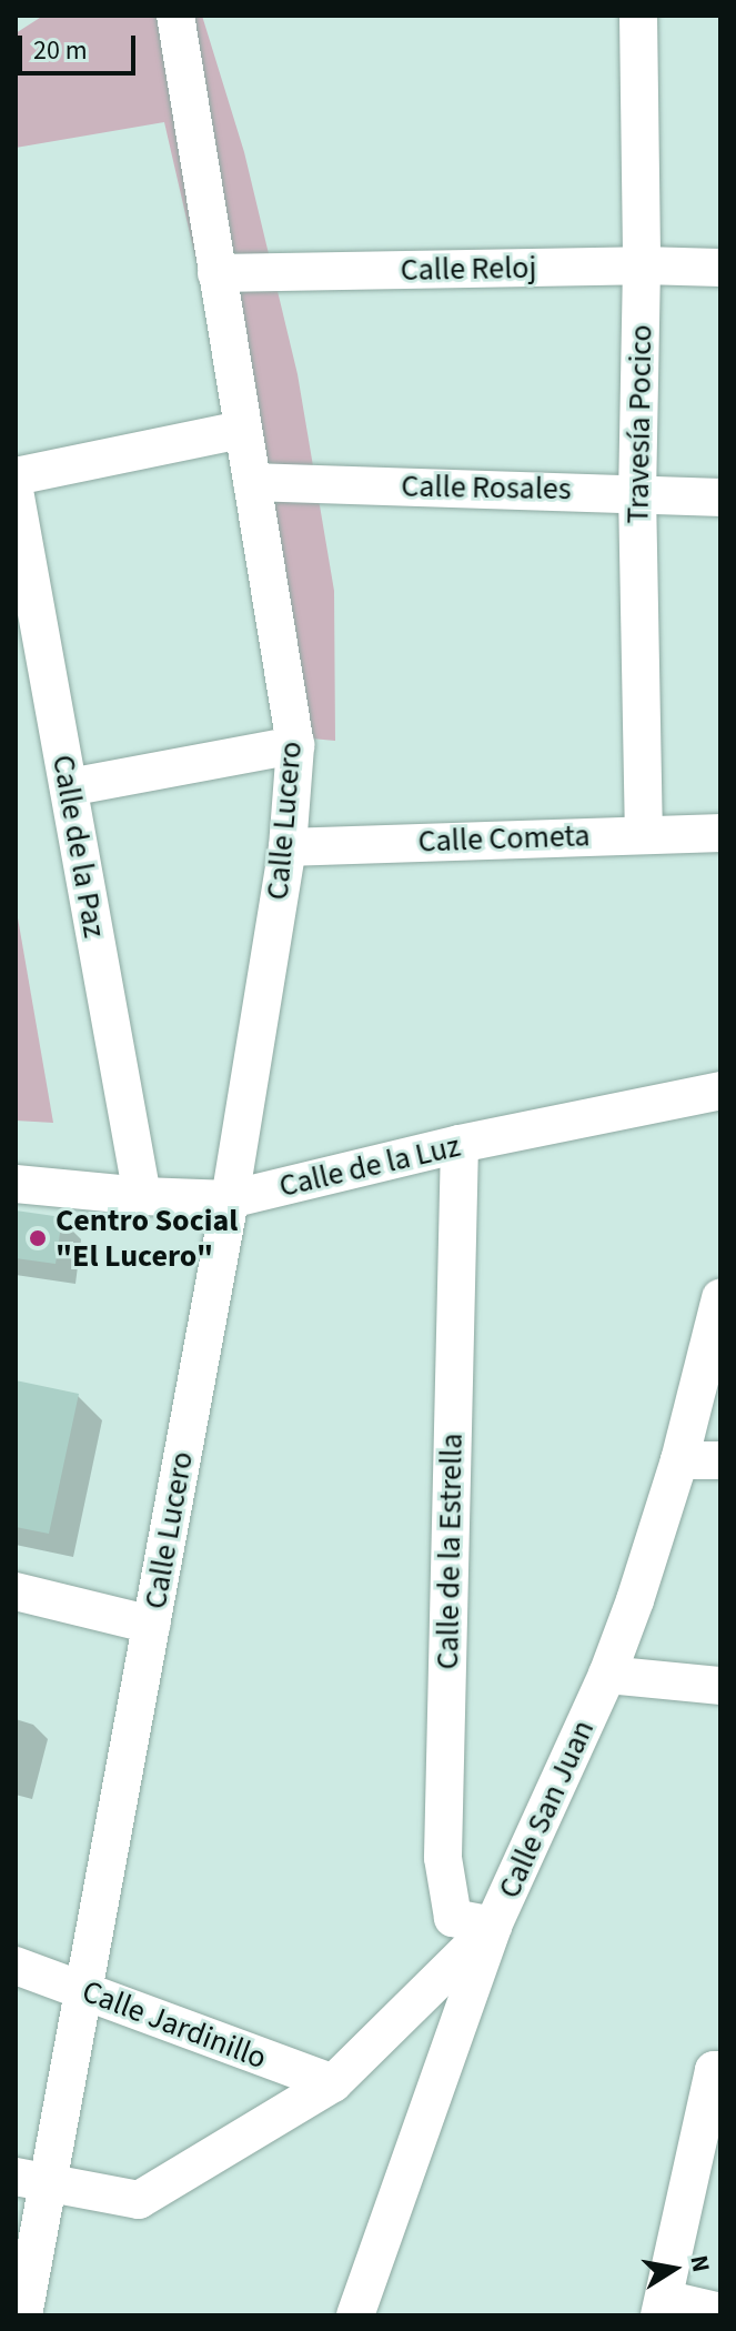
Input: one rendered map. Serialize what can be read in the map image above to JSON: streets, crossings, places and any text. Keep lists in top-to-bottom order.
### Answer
{
  "streets": {
    "street": [
      "Calle Reloj",
      "Travesía Pocico",
      "Calle Rosales",
      "Calle Lucero",
      "Calle Cometa",
      "Calle de la Paz",
      "Calle de la Luz",
      "Calle de la Estrella",
      "Calle San Juan",
      "Calle Jardinillo"
    ]
  },
  "crossings": [
    ["Calle Reloj", "Travesía Pocico"],
    ["Calle Reloj", "Calle Lucero"],
    ["Travesía Pocico", "Calle Rosales"],
    ["Travesía Pocico", "Calle Cometa"],
    ["Calle Rosales", "Calle Lucero"],
    ["Calle Lucero", "Calle Cometa"],
    ["Calle Lucero", "Calle de la Luz"],
    ["Calle Lucero", "Calle Jardinillo"],
    ["Calle de la Paz", "Calle de la Luz"],
    ["Calle de la Luz", "Calle de la Estrella"],
    ["Calle de la Estrella", "Calle San Juan"]
  ],
  "places": ["Centro Social \"El Lucero\""],
  "scale_bar": "20 m",
  "north": "right"
}
